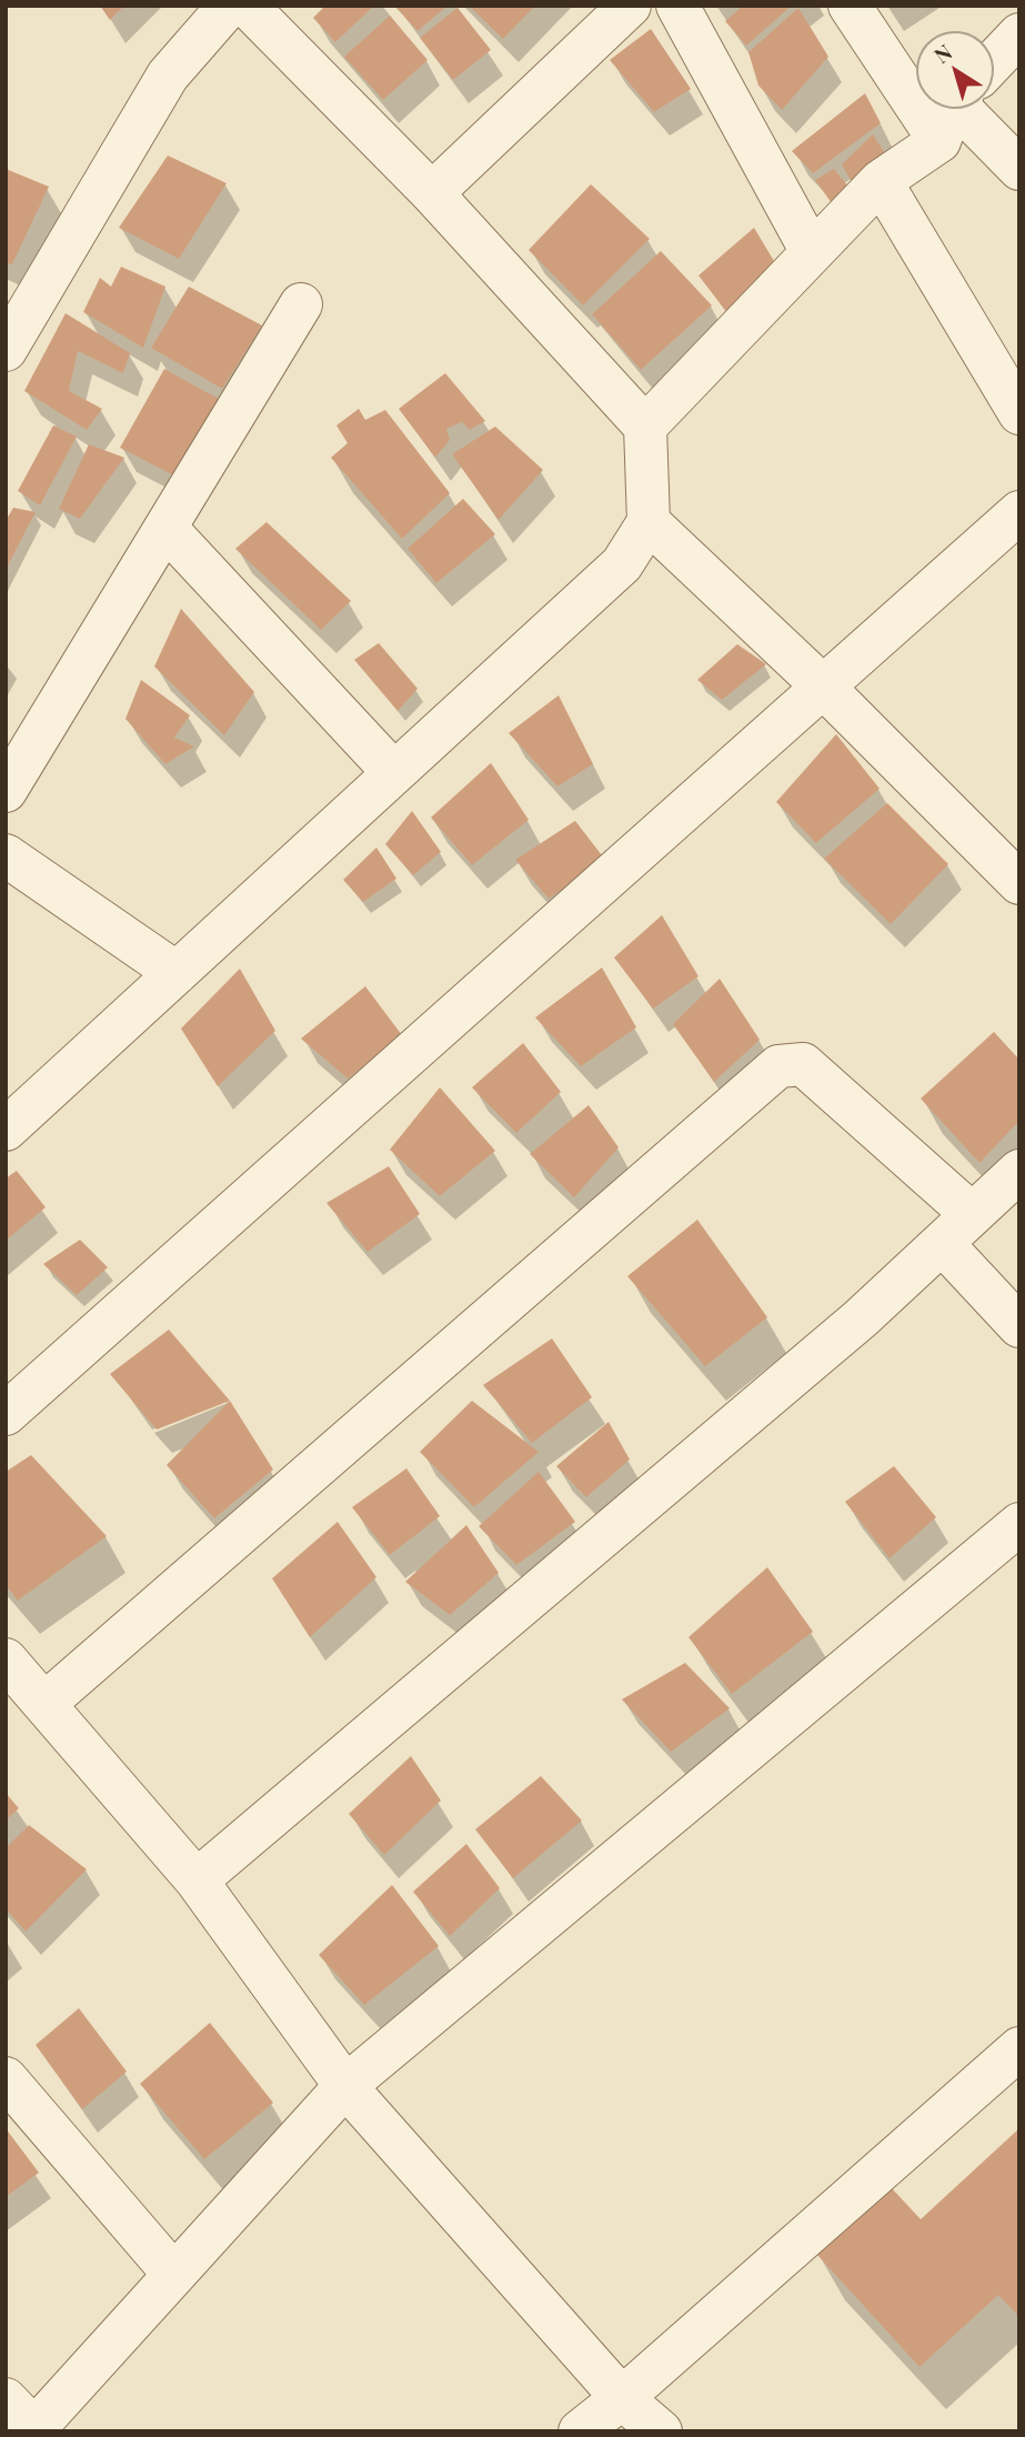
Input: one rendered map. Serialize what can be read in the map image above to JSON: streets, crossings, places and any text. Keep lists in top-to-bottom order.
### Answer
{
  "north": "top left"
}
